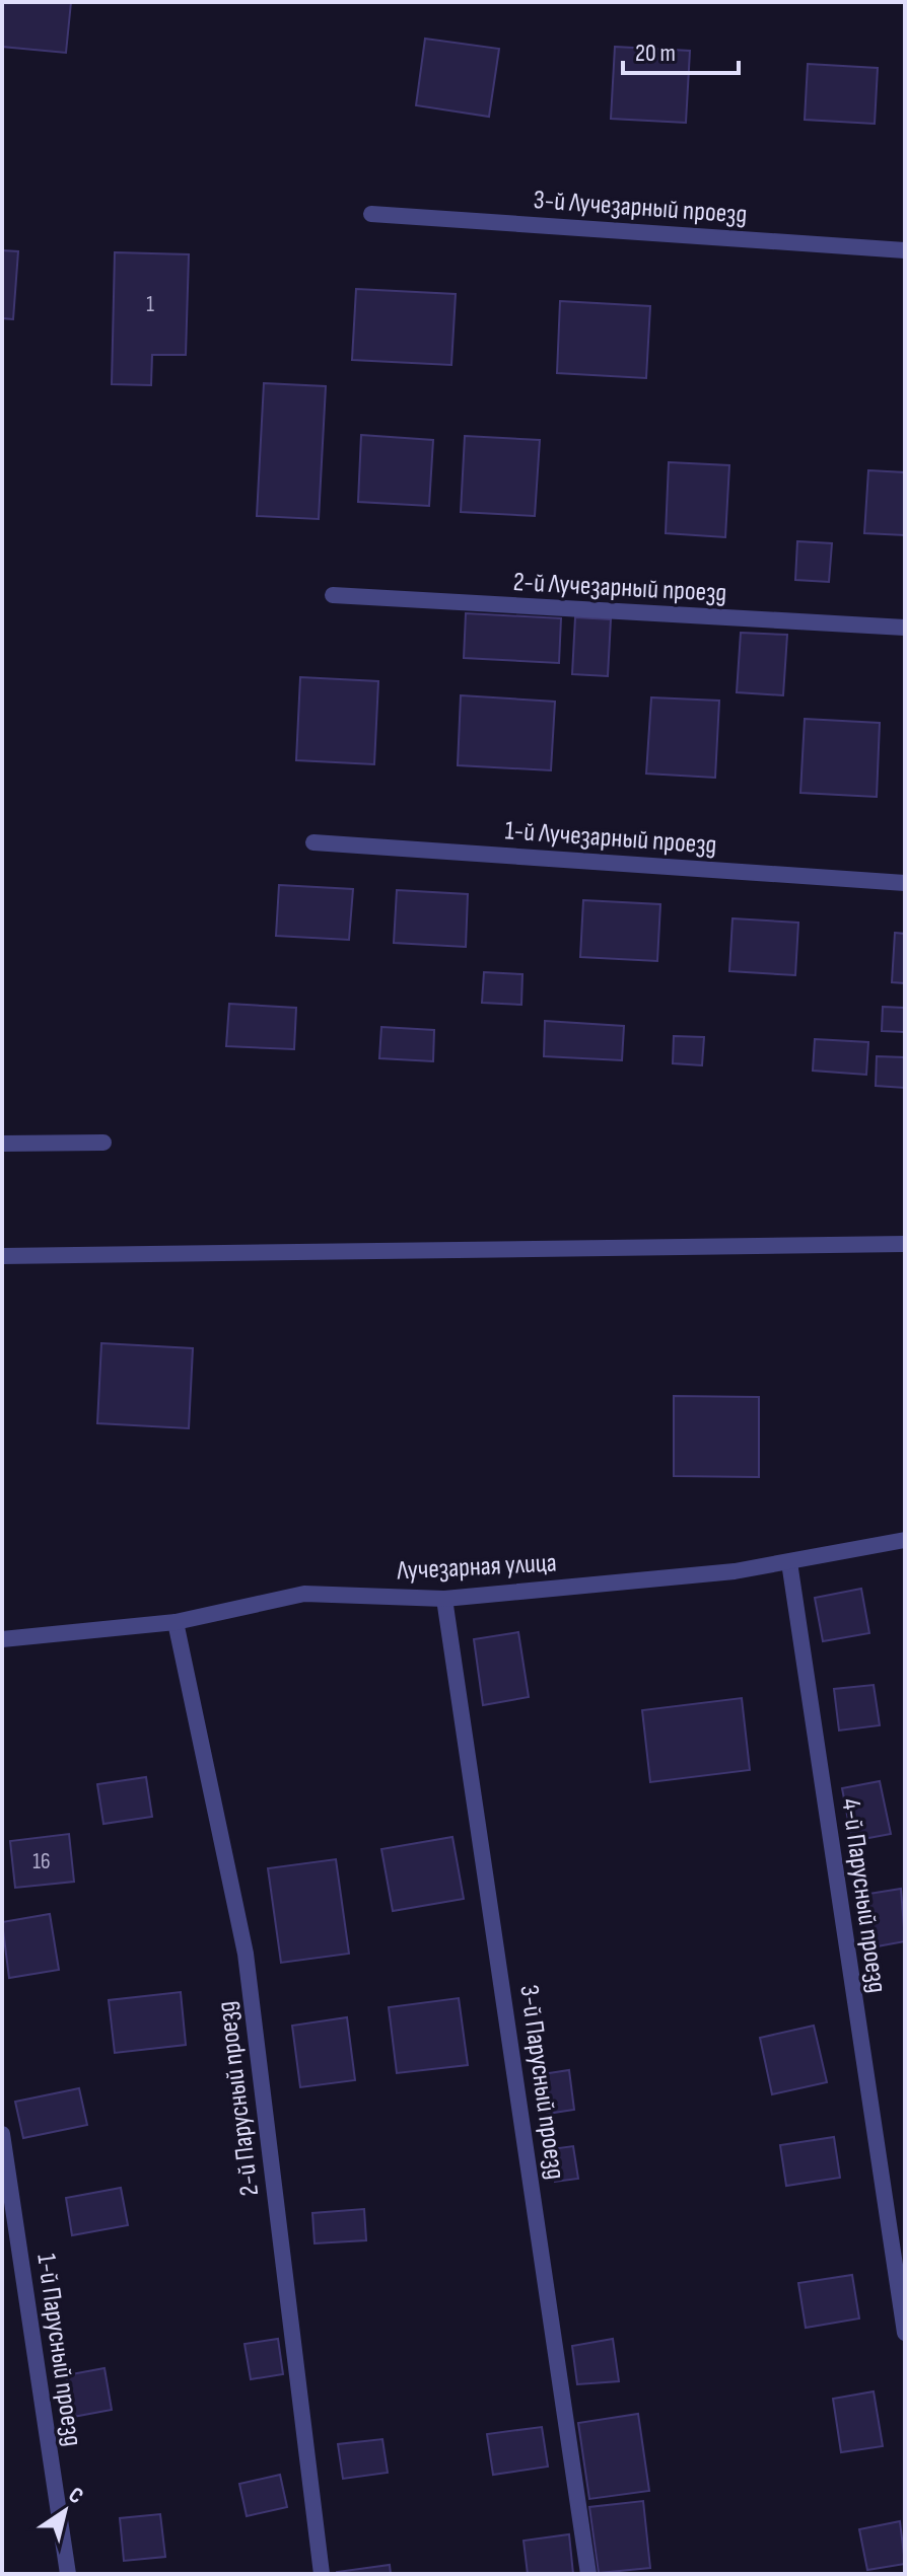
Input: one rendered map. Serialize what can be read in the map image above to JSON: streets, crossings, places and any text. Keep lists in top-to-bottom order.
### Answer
{
  "streets": {
    "street": [
      "3-й Лучезарный проезд",
      "2-й Лучезарный проезд",
      "1-й Лучезарный проезд",
      "Лучезарная улица",
      "4-й Парусный проезд",
      "3-й Парусный проезд",
      "2-й Парусный проезд",
      "1-й Парусный проезд"
    ]
  },
  "crossings": [
    ["Лучезарная улица", "4-й Парусный проезд"],
    ["Лучезарная улица", "3-й Парусный проезд"],
    ["Лучезарная улица", "2-й Парусный проезд"]
  ],
  "house_numbers": ["1", "16"],
  "scale_bar": "20 m",
  "north": "top right"
}
